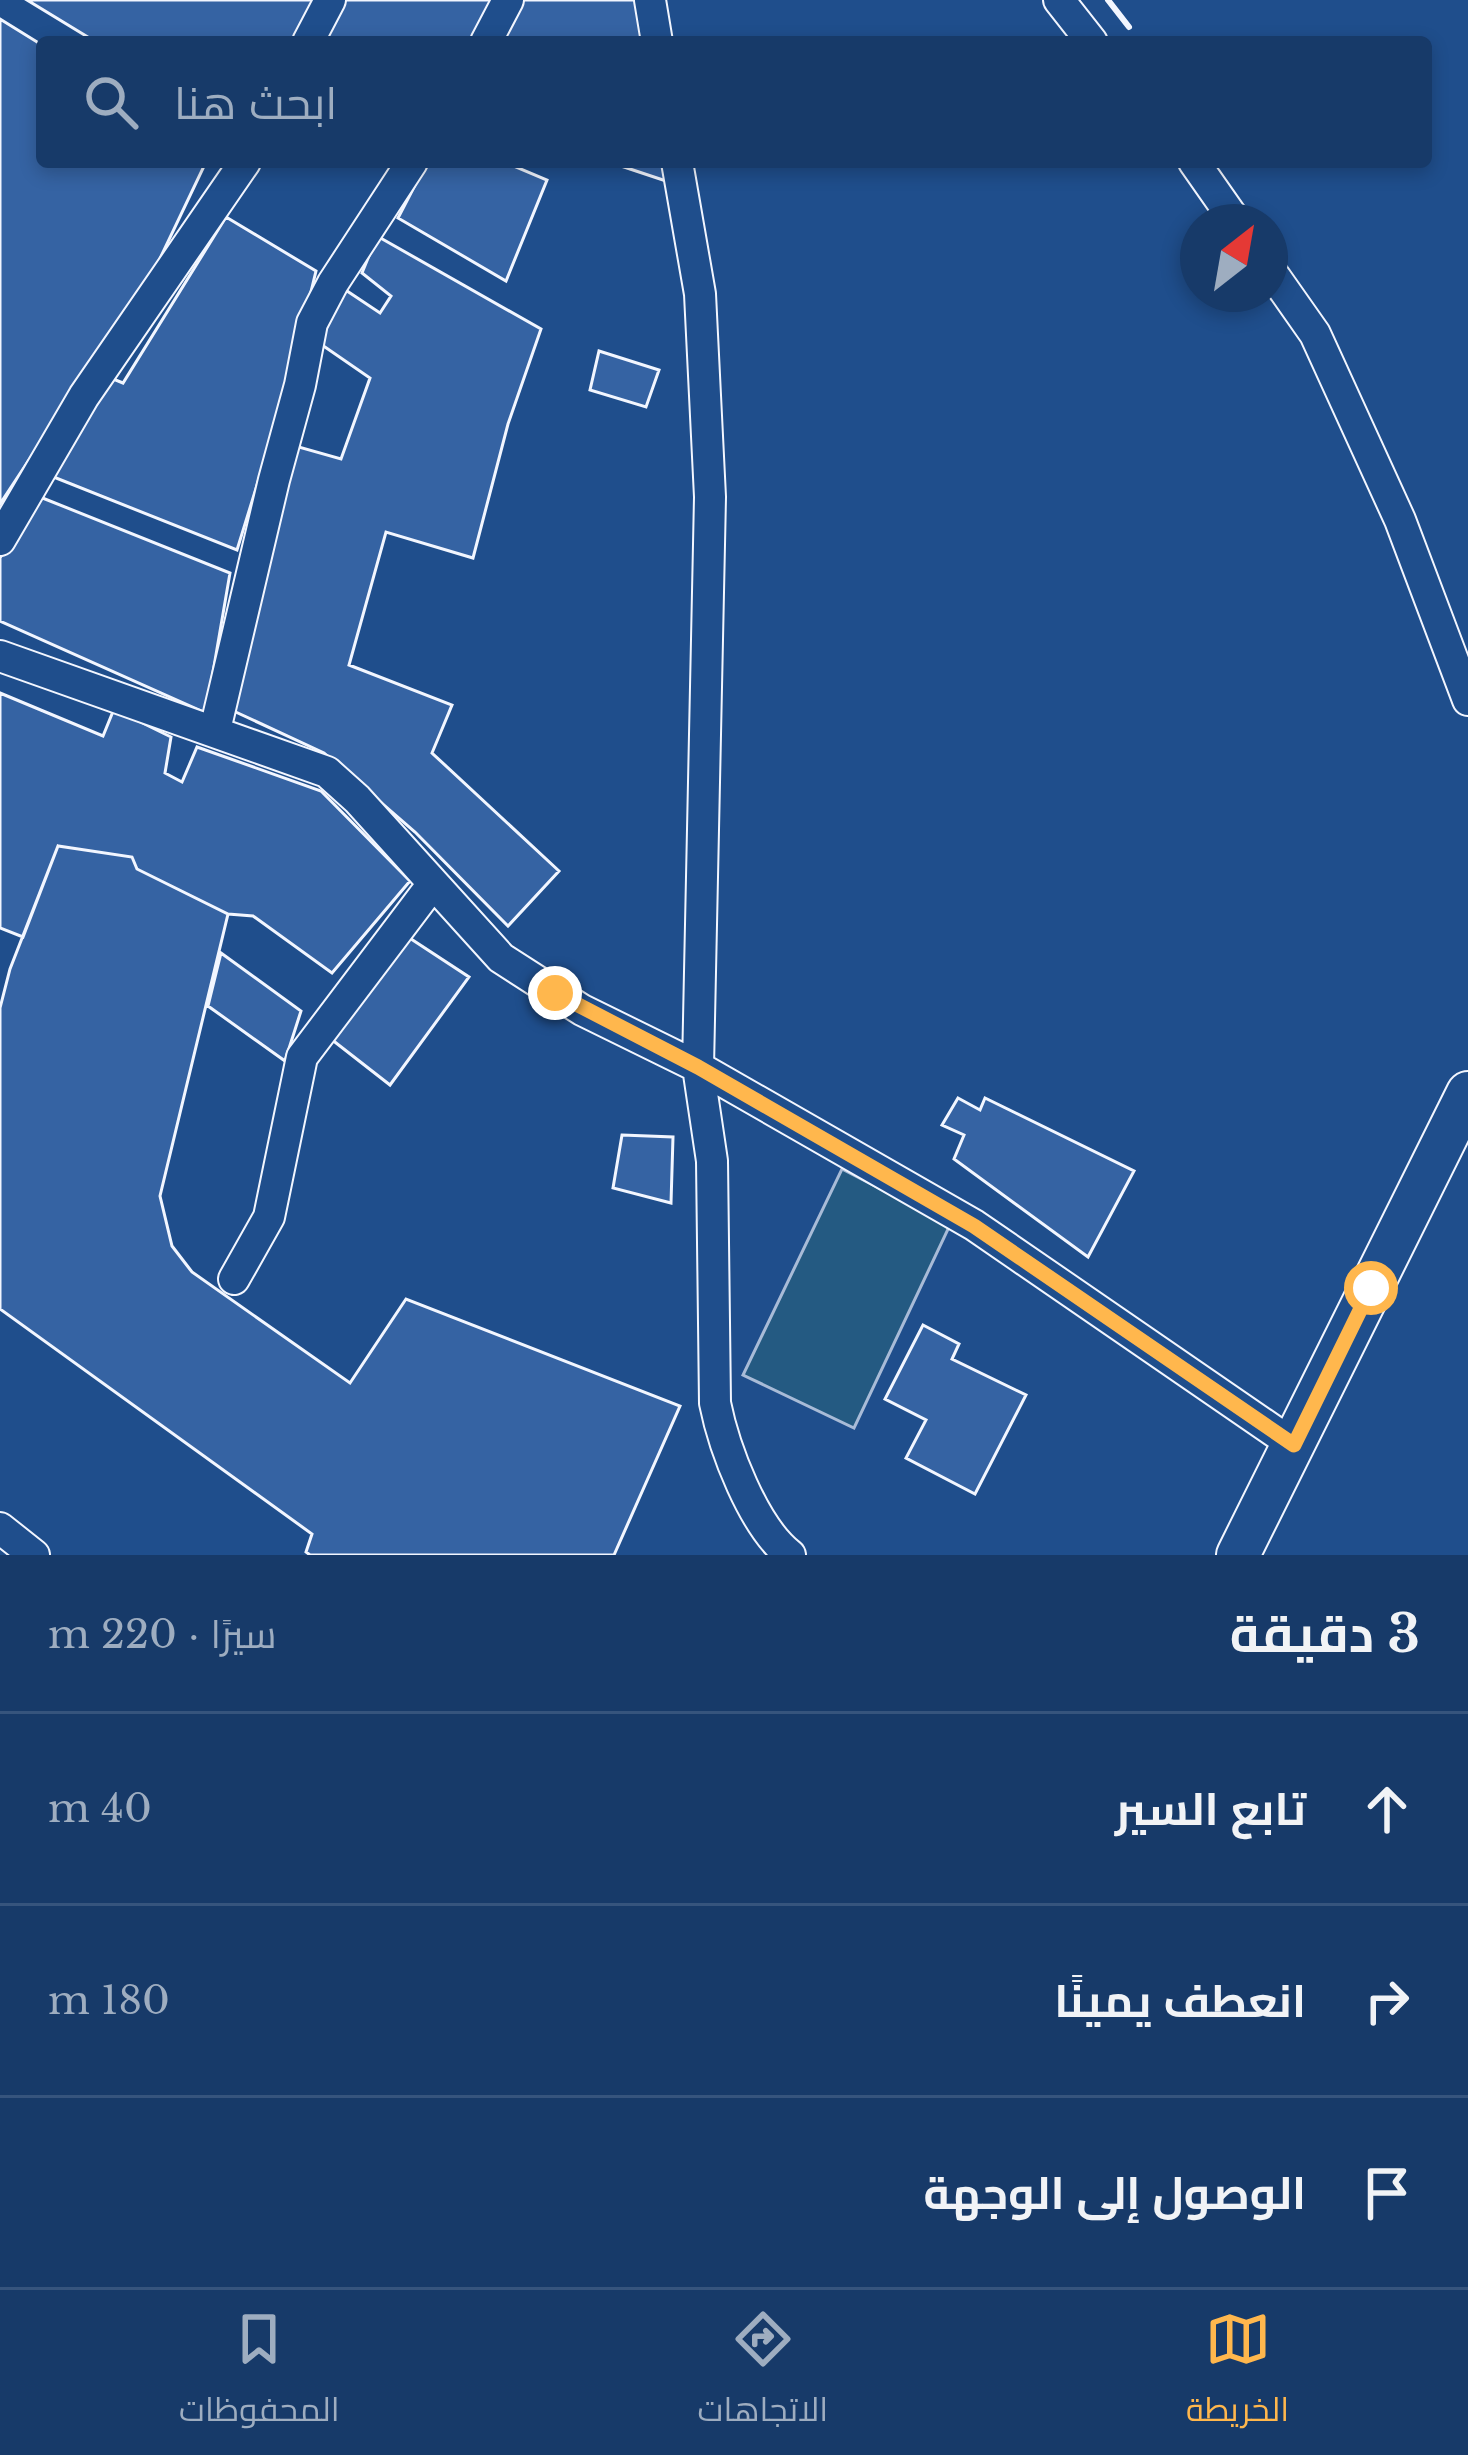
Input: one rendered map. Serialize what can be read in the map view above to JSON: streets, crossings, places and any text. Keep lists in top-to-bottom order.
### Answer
{
  "north": "top right",
  "page": {
    "search": "ابحث هنا",
    "heading": ["3 دقيقة", "سيرًا · 220 m"],
    "list": [
      ["تابع السير", "40 m"],
      ["انعطف يمينًا", "180 m"],
      "الوصول إلى الوجهة"
    ],
    "nav": ["الخريطة", "الاتجاهات", "المحفوظات"]
  }
}
